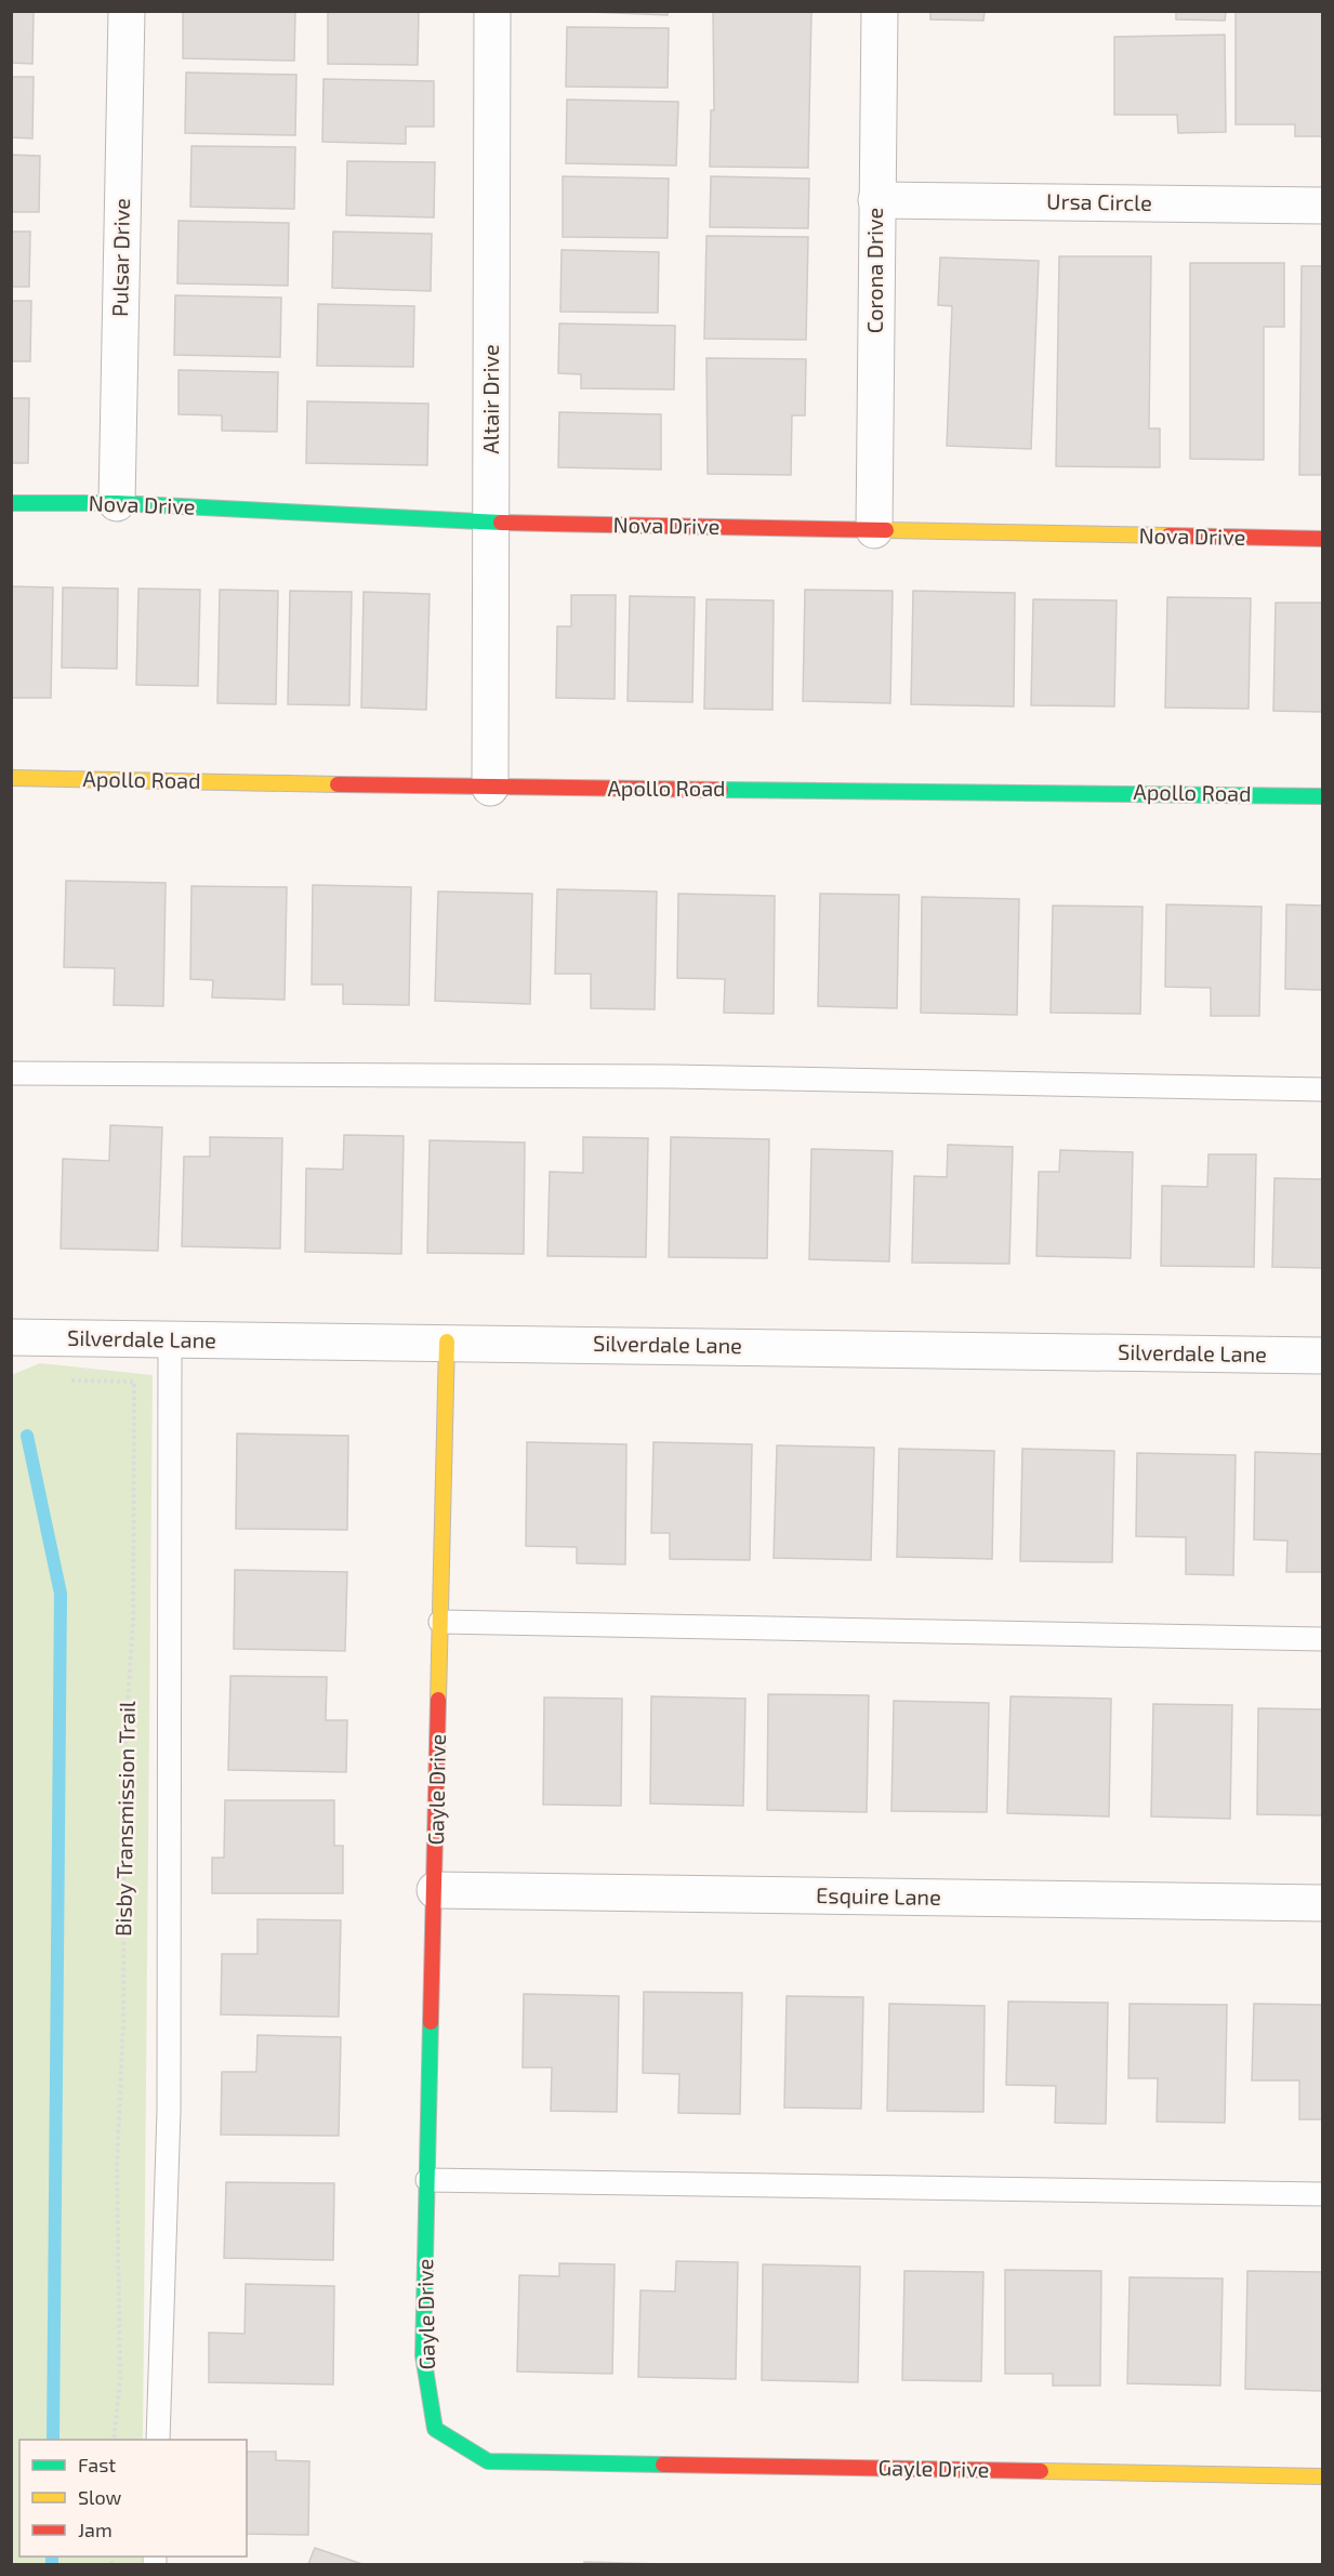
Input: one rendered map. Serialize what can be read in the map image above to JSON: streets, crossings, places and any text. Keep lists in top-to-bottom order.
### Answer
{
  "streets": {
    "street": [
      "Ursa Circle",
      "Pulsar Drive",
      "Corona Drive",
      "Altair Drive",
      "Nova Drive",
      "Apollo Road",
      "Silverdale Lane",
      "Gayle Drive",
      "Esquire Lane"
    ],
    "path": ["Bisby Transmission Trail"]
  },
  "crossings": [
    ["Ursa Circle", "Corona Drive"],
    ["Pulsar Drive", "Nova Drive"],
    ["Corona Drive", "Nova Drive"],
    ["Altair Drive", "Nova Drive"],
    ["Altair Drive", "Apollo Road"],
    ["Silverdale Lane", "Gayle Drive"],
    ["Gayle Drive", "Esquire Lane"]
  ],
  "legend": ["Fast", "Slow", "Jam"]
}
